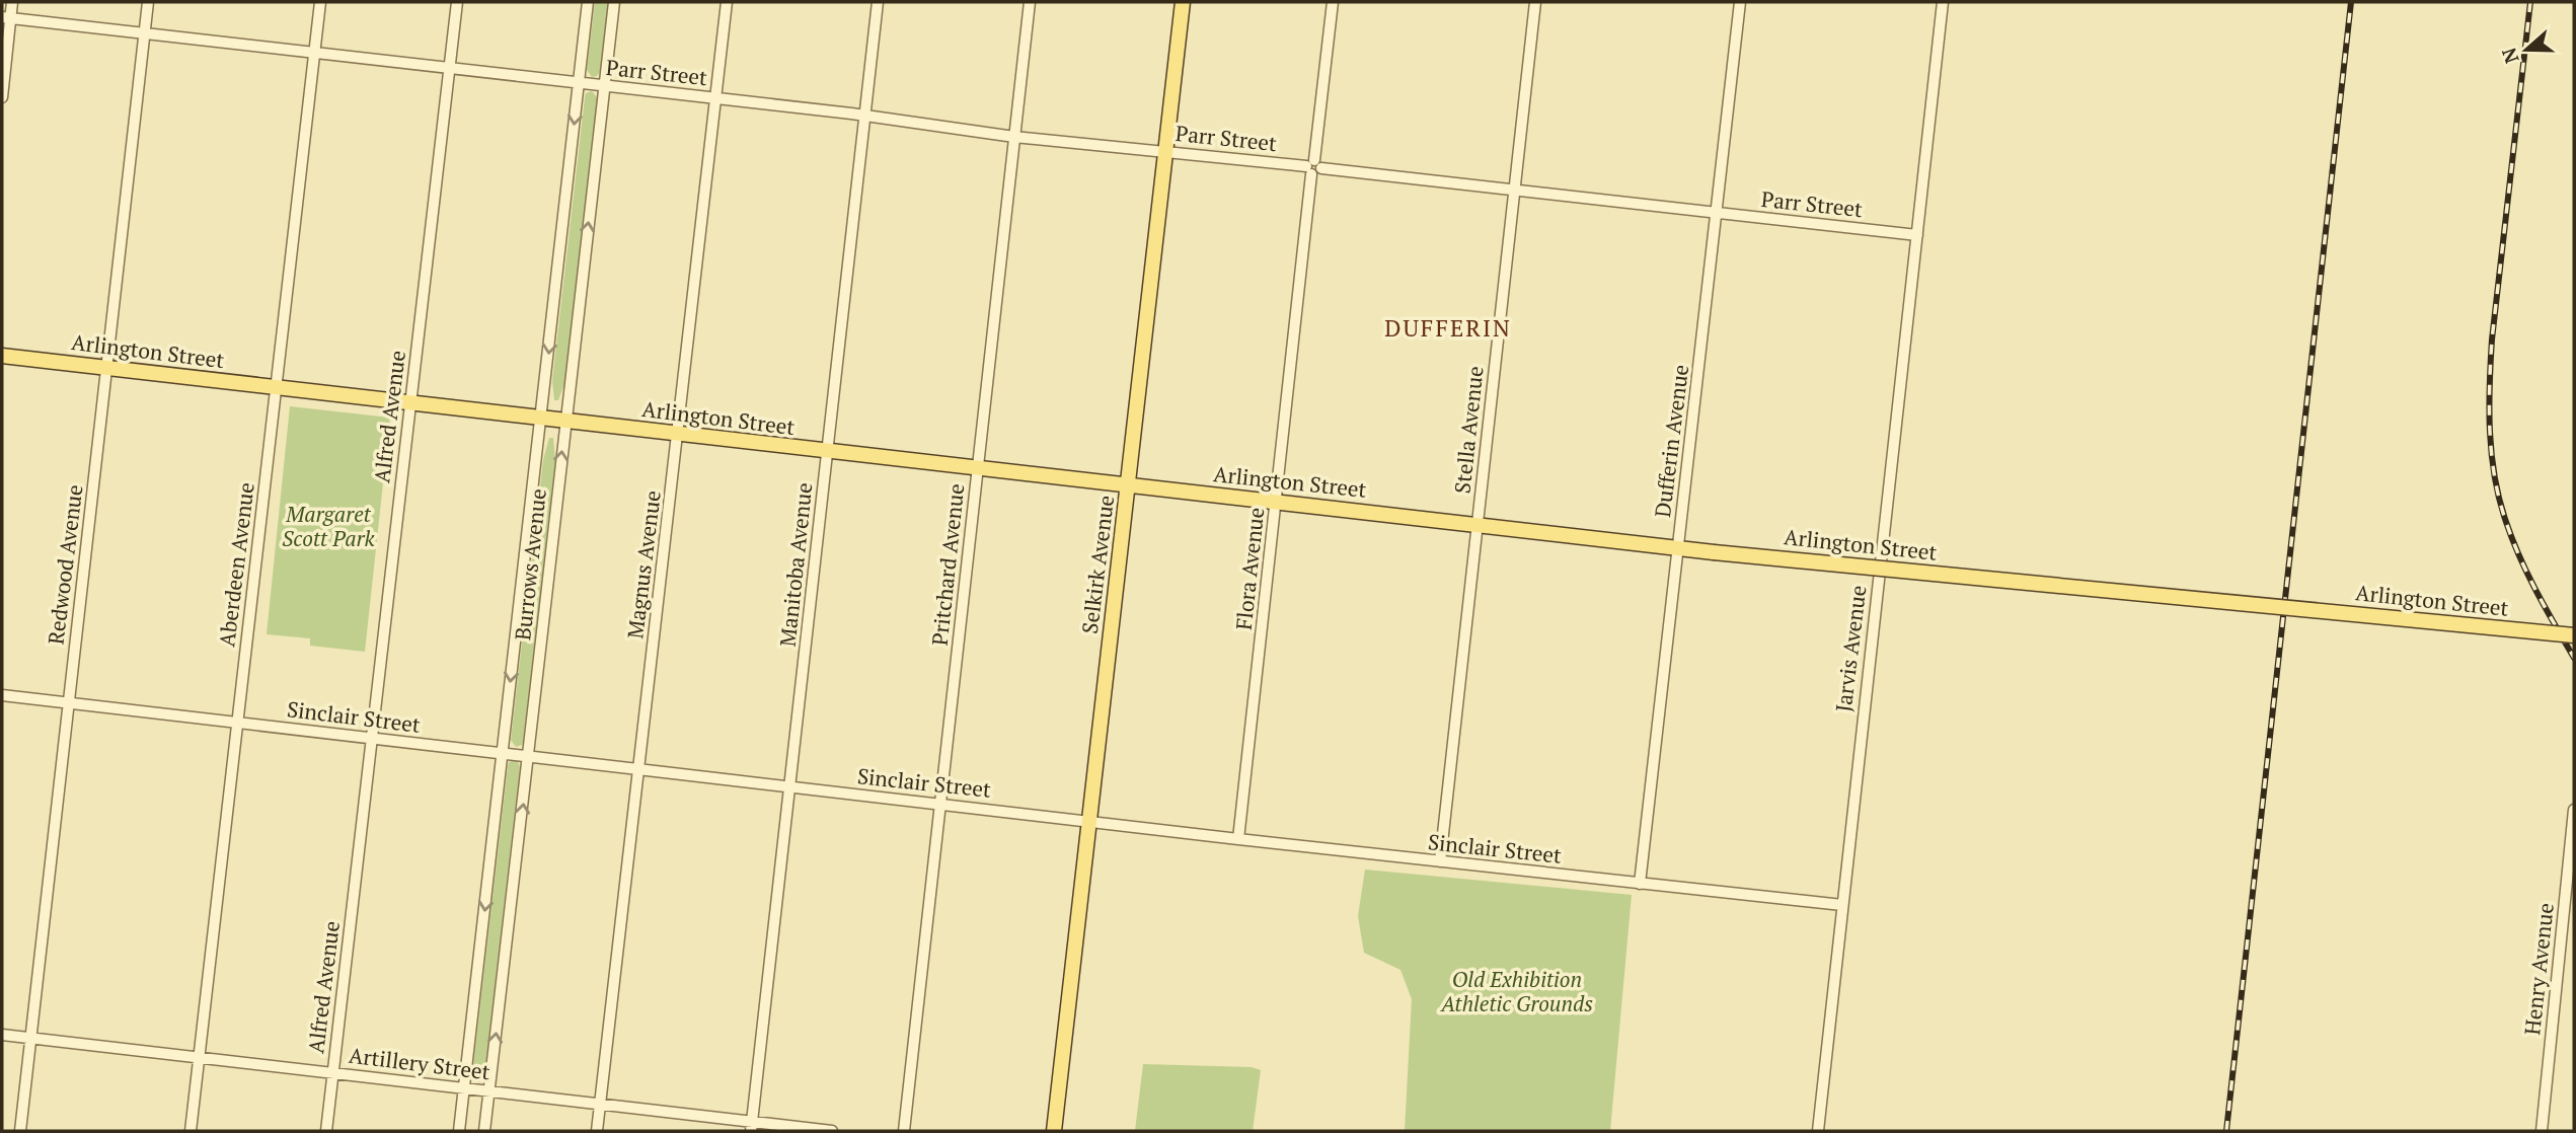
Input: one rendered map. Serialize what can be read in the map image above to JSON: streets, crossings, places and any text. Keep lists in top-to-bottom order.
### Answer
{
  "streets": {
    "main road": ["Arlington Street", "Selkirk Avenue"],
    "street": [
      "Parr Street",
      "Alfred Avenue",
      "Stella Avenue",
      "Dufferin Avenue",
      "Redwood Avenue",
      "Aberdeen Avenue",
      "Burrows Avenue",
      "Magnus Avenue",
      "Manitoba Avenue",
      "Pritchard Avenue",
      "Flora Avenue",
      "Jarvis Avenue",
      "Sinclair Street",
      "Henry Avenue",
      "Artillery Street"
    ]
  },
  "crossings": [
    ["Parr Street", "Alfred Avenue"],
    ["Parr Street", "Stella Avenue"],
    ["Parr Street", "Dufferin Avenue"],
    ["Parr Street", "Redwood Avenue"],
    ["Parr Street", "Aberdeen Avenue"],
    ["Parr Street", "Burrows Avenue"],
    ["Parr Street", "Magnus Avenue"],
    ["Parr Street", "Manitoba Avenue"],
    ["Parr Street", "Pritchard Avenue"],
    ["Parr Street", "Selkirk Avenue"],
    ["Parr Street", "Flora Avenue"],
    ["Parr Street", "Jarvis Avenue"],
    ["Arlington Street", "Alfred Avenue"],
    ["Arlington Street", "Stella Avenue"],
    ["Arlington Street", "Dufferin Avenue"],
    ["Arlington Street", "Redwood Avenue"],
    ["Arlington Street", "Aberdeen Avenue"],
    ["Arlington Street", "Burrows Avenue"],
    ["Arlington Street", "Magnus Avenue"],
    ["Arlington Street", "Manitoba Avenue"],
    ["Arlington Street", "Pritchard Avenue"],
    ["Arlington Street", "Selkirk Avenue"],
    ["Arlington Street", "Flora Avenue"],
    ["Alfred Avenue", "Sinclair Street"],
    ["Alfred Avenue", "Artillery Street"],
    ["Stella Avenue", "Sinclair Street"],
    ["Dufferin Avenue", "Sinclair Street"],
    ["Redwood Avenue", "Sinclair Street"],
    ["Redwood Avenue", "Artillery Street"],
    ["Aberdeen Avenue", "Sinclair Street"],
    ["Aberdeen Avenue", "Artillery Street"],
    ["Burrows Avenue", "Sinclair Street"],
    ["Burrows Avenue", "Artillery Street"],
    ["Magnus Avenue", "Sinclair Street"],
    ["Magnus Avenue", "Artillery Street"],
    ["Manitoba Avenue", "Sinclair Street"],
    ["Manitoba Avenue", "Artillery Street"],
    ["Pritchard Avenue", "Sinclair Street"],
    ["Selkirk Avenue", "Sinclair Street"],
    ["Flora Avenue", "Sinclair Street"],
    ["Jarvis Avenue", "Sinclair Street"]
  ],
  "districts": ["DUFFERIN"],
  "parks": ["Margaret Scott Park", "Old Exhibition Athletic Grounds"],
  "north": "left"
}
